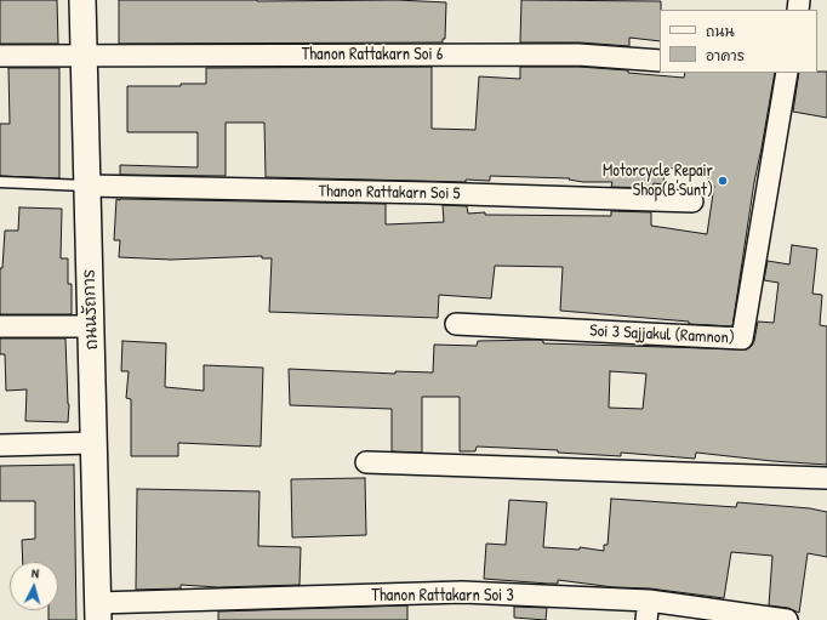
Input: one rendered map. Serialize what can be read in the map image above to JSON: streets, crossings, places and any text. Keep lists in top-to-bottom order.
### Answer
{
  "streets": {
    "street": [
      "Thanon Rattakarn Soi 6",
      "Thanon Rattakarn Soi 5",
      "ถนนรัถการ",
      "Soi 3 Sajjakul (Ramnon)",
      "Thanon Rattakarn Soi 3"
    ]
  },
  "crossings": [
    ["Thanon Rattakarn Soi 6", "ถนนรัถการ"],
    ["Thanon Rattakarn Soi 5", "ถนนรัถการ"],
    ["ถนนรัถการ", "Thanon Rattakarn Soi 3"]
  ],
  "places": ["Motorcycle Repair Shop(B'Sunt)"],
  "legend": ["ถนน", "อาคาร"],
  "north": "top"
}
